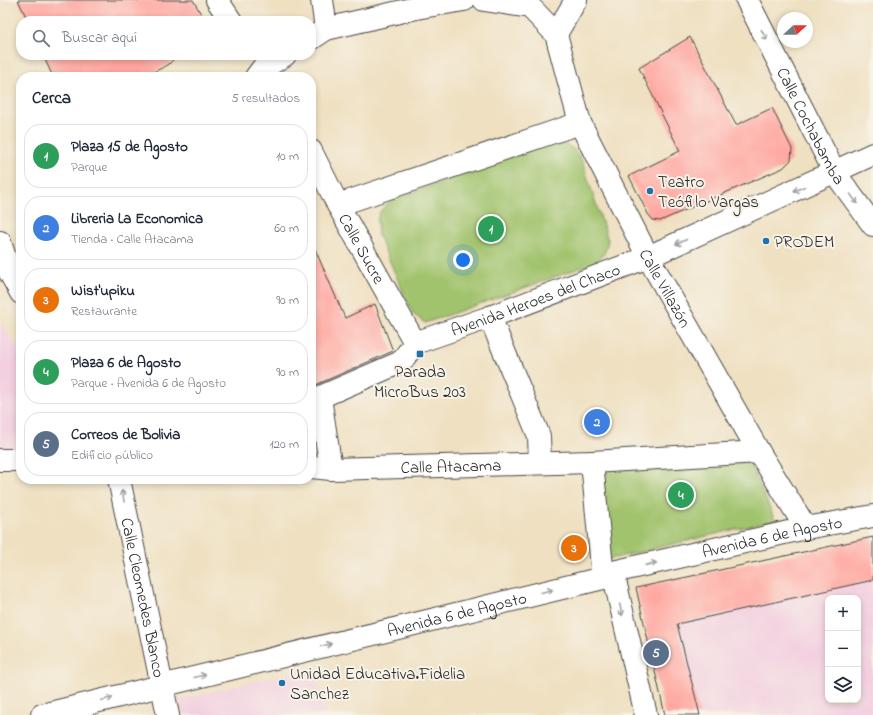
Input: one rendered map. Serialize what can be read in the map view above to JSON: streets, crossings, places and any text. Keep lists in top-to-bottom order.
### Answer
{
  "streets": {
    "street": [
      "Calle Cochabamba",
      "Calle Sucre",
      "Calle Villazón",
      "Avenida Heroes del Chaco",
      "Calle Atacama",
      "Avenida 6 de Agosto",
      "Calle Cleomedes Blanco"
    ]
  },
  "crossings": [
    ["Calle Cochabamba", "Avenida Heroes del Chaco"],
    ["Calle Sucre", "Avenida Heroes del Chaco"],
    ["Calle Villazón", "Avenida Heroes del Chaco"],
    ["Calle Villazón", "Calle Atacama"],
    ["Calle Villazón", "Avenida 6 de Agosto"],
    ["Avenida 6 de Agosto", "Calle Cleomedes Blanco"]
  ],
  "one_way": [
    "Calle Cochabamba",
    "Avenida Heroes del Chaco",
    "Avenida 6 de Agosto",
    "Calle Cleomedes Blanco"
  ],
  "places": {
    "other": ["Teatro Teófilo Vargas", "PRODEM", "Unidad Educativa.Fidelia Sanchez"],
    "transit": ["Parada MicroBus 203"]
  },
  "north": "right",
  "page": {
    "search": "Buscar aquí",
    "heading": ["Cerca", "5 resultados"],
    "list": [
      {
        "mark": "1",
        "name": "Plaza 15 de Agosto",
        "note": "Parque",
        "value": "10 m"
      },
      {
        "mark": "2",
        "name": "Libreria La Economica",
        "note": "Tienda · Calle Atacama",
        "value": "60 m"
      },
      {
        "mark": "3",
        "name": "Wist'upiku",
        "note": "Restaurante",
        "value": "90 m"
      },
      {
        "mark": "4",
        "name": "Plaza 6 de Agosto",
        "note": "Parque · Avenida 6 de Agosto",
        "value": "90 m"
      },
      {
        "mark": "5",
        "name": "Correos de Bolivia",
        "note": "Edificio público",
        "value": "120 m"
      }
    ],
    "pins": [
      "1",
      "2",
      "4",
      "3",
      "5"
    ],
    "map_buttons": ["+", "−"]
  }
}
